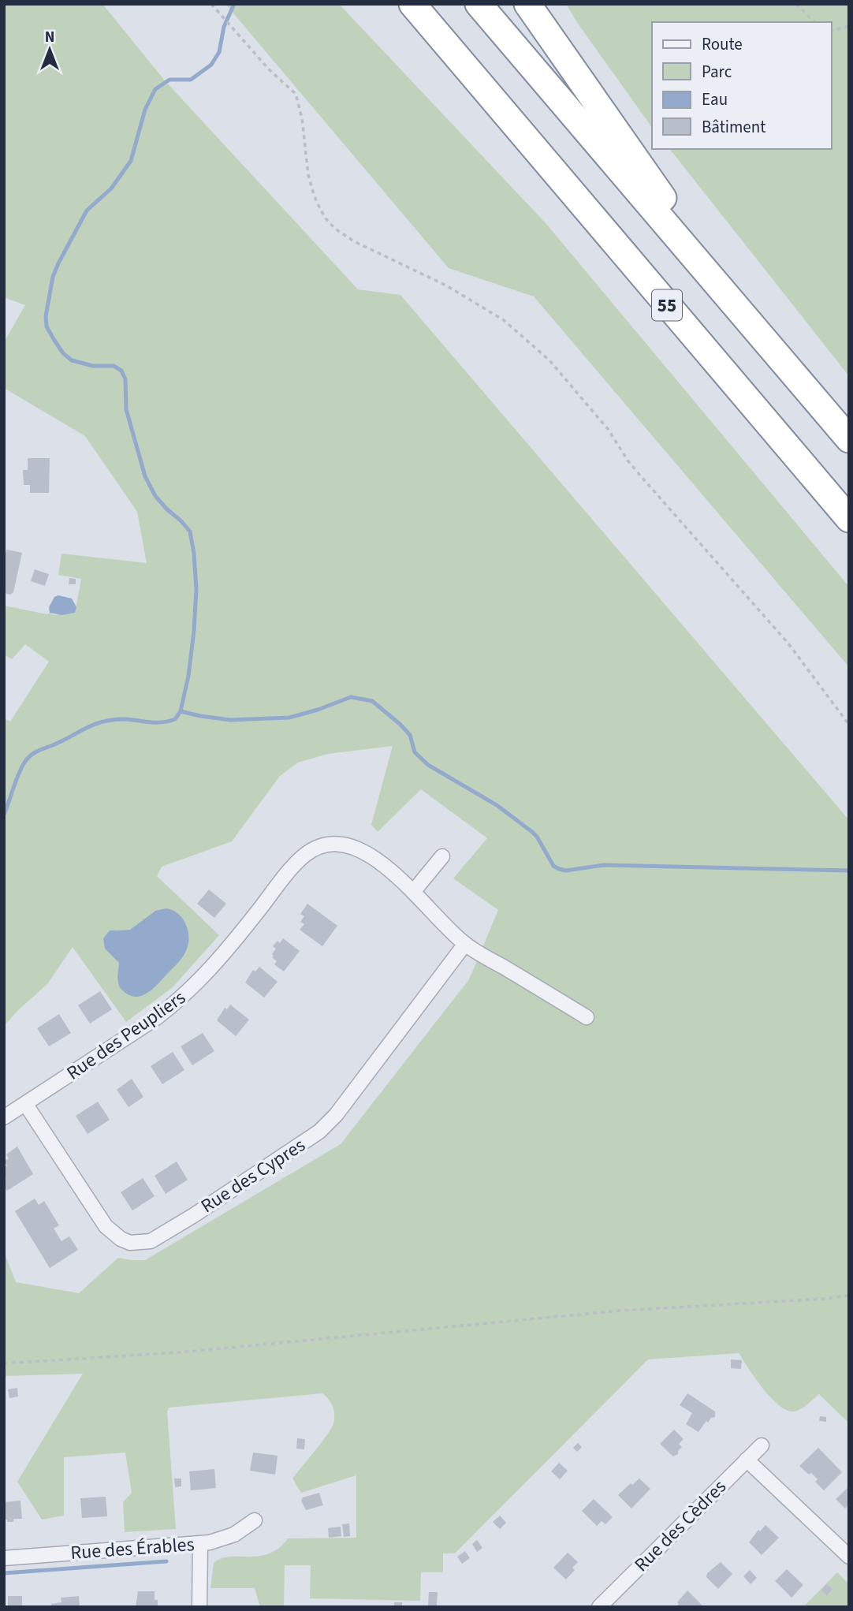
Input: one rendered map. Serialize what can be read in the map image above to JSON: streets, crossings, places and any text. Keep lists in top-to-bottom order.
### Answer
{
  "streets": {
    "highway": ["55"],
    "street": [
      "Rue des Peupliers",
      "Rue des Cypres",
      "Rue des Cèdres",
      "Rue des Érables"
    ]
  },
  "crossings": [
    ["Rue des Peupliers", "Rue des Cypres"]
  ],
  "legend": [
    "Route",
    "Parc",
    "Eau",
    "Bâtiment"
  ],
  "north": "top"
}
